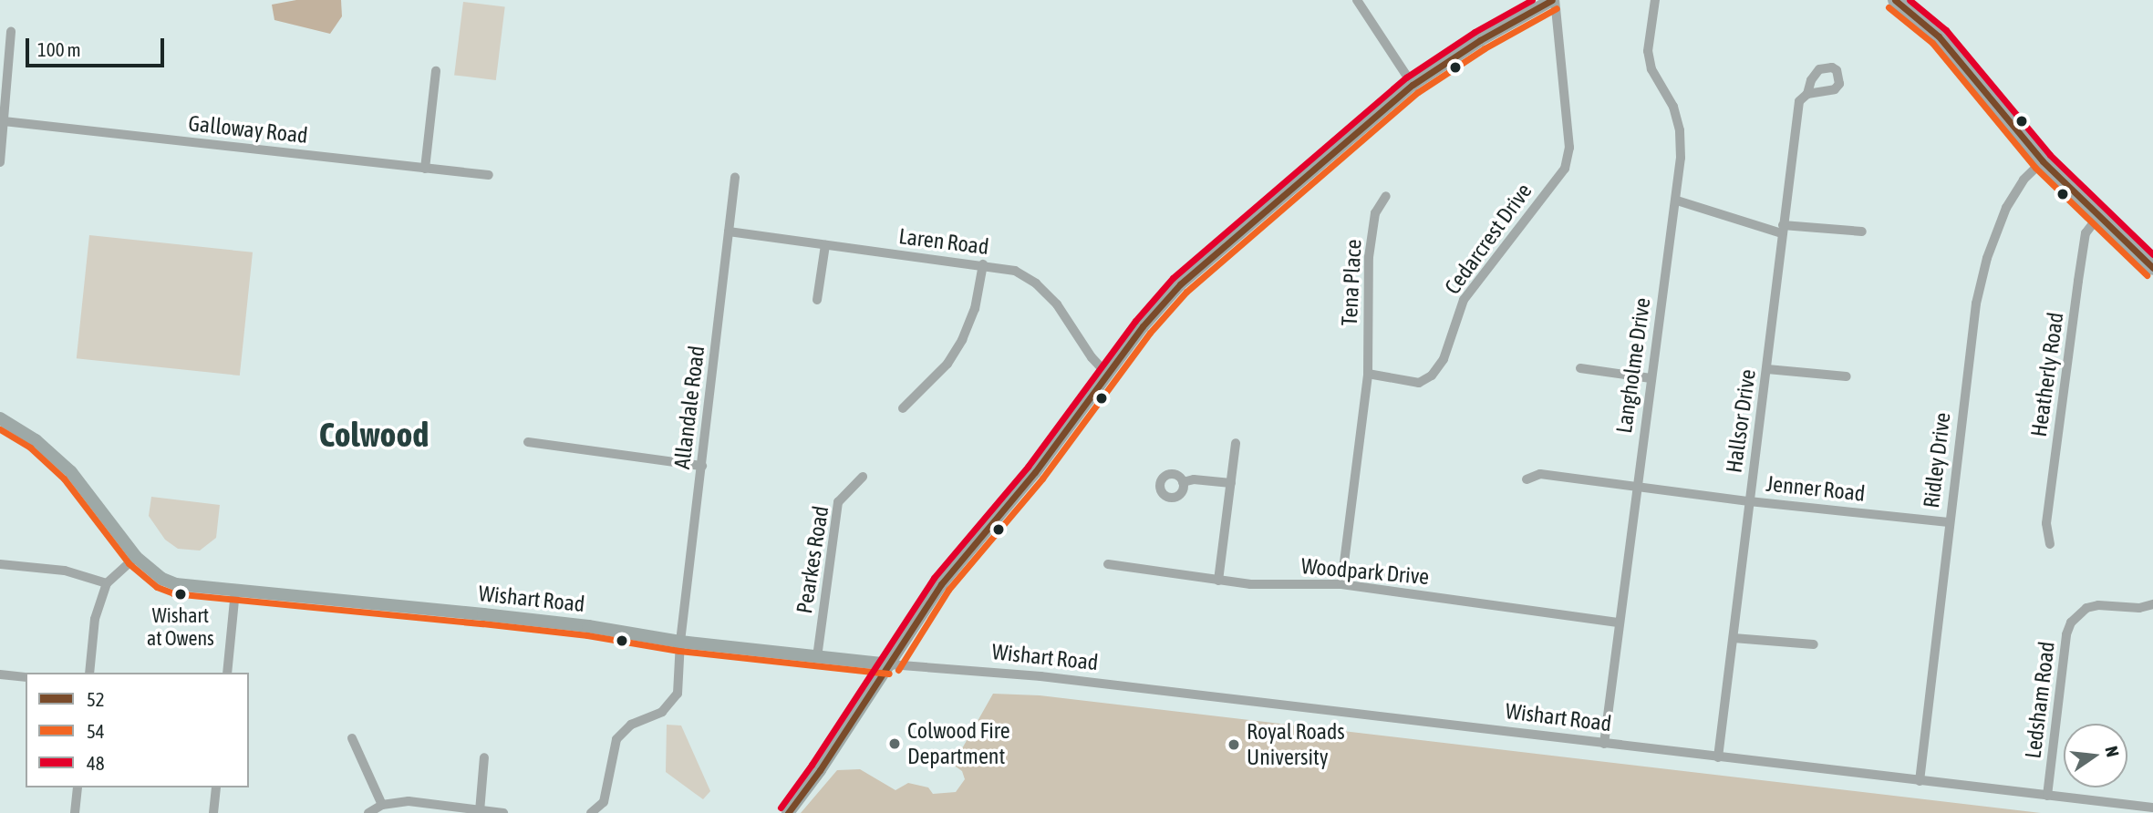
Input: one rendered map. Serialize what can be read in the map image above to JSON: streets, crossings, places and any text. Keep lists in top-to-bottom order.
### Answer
{
  "streets": {
    "main road": ["Wishart Road"],
    "street": [
      "Galloway Road",
      "Cedarcrest Drive",
      "Laren Road",
      "Tena Place",
      "Langholme Drive",
      "Heatherly Road",
      "Allandale Road",
      "Hallsor Drive",
      "Ridley Drive",
      "Jenner Road",
      "Pearkes Road",
      "Woodpark Drive",
      "Ledsham Road"
    ]
  },
  "crossings": [
    ["Cedarcrest Drive", "Tena Place"],
    ["Laren Road", "Allandale Road"],
    ["Langholme Drive", "Jenner Road"],
    ["Langholme Drive", "Woodpark Drive"],
    ["Langholme Drive", "Wishart Road"],
    ["Allandale Road", "Wishart Road"],
    ["Hallsor Drive", "Jenner Road"],
    ["Hallsor Drive", "Wishart Road"],
    ["Ridley Drive", "Jenner Road"],
    ["Ridley Drive", "Wishart Road"],
    ["Pearkes Road", "Wishart Road"],
    ["Wishart Road", "Ledsham Road"]
  ],
  "districts": ["Colwood"],
  "places": ["Wishart at Owens", "Colwood Fire Department", "Royal Roads University"],
  "lines": ["transit line 52", "transit line 48", "transit line 54"],
  "legend": ["52", "54", "48"],
  "scale_bar": "100 m",
  "north": "right"
}
